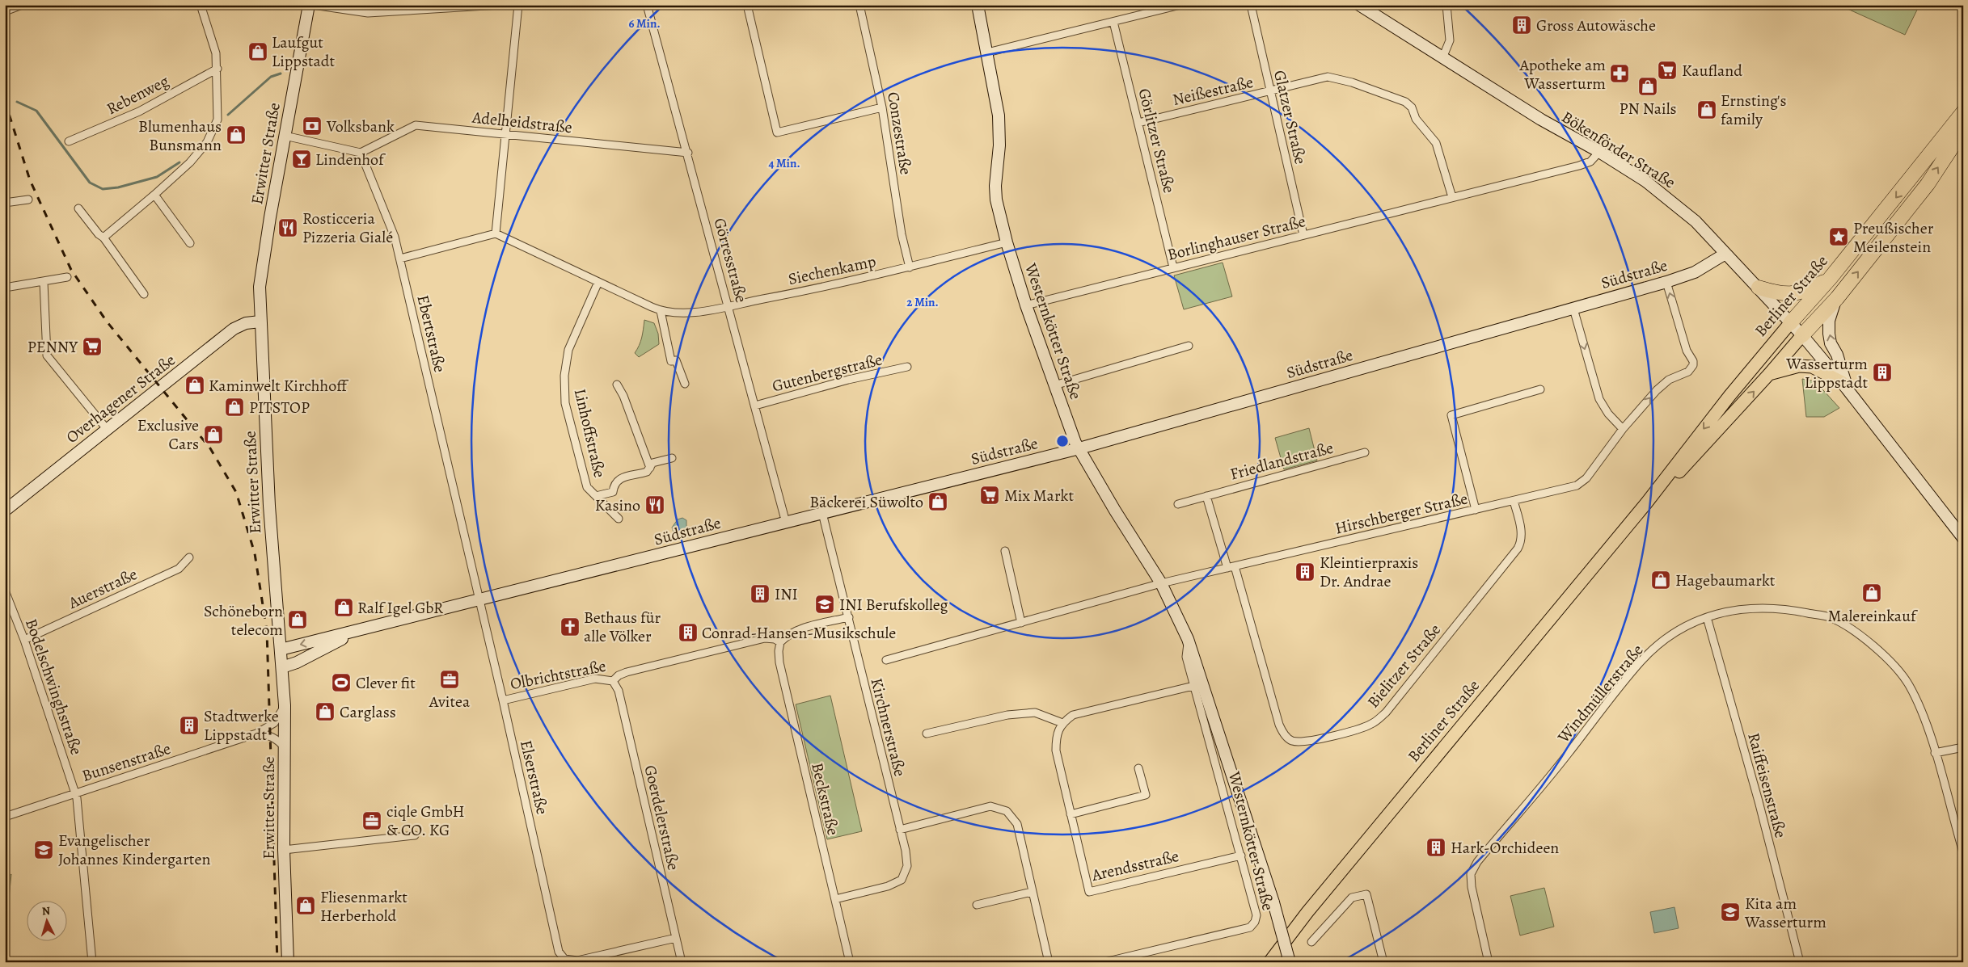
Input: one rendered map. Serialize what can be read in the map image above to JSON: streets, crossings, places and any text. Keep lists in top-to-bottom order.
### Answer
{
  "streets": {
    "highway": ["Berliner Straße"],
    "main road": [
      "Bökenförder Straße",
      "Erwitter Straße",
      "Südstraße",
      "Westernkötter Straße",
      "Overhagener Straße"
    ],
    "street": [
      "Neißestraße",
      "Rebenweg",
      "Glatzer Straße",
      "Adelheidstraße",
      "Conzestraße",
      "Görlitzer Straße",
      "Borlinghauser Straße",
      "Görresstraße",
      "Siechenkamp",
      "Ebertstraße",
      "Gutenbergstraße",
      "Linhoffstraße",
      "Friedlandstraße",
      "Hirschberger Straße",
      "Auerstraße",
      "Bielitzer Straße",
      "Olbrichtstraße",
      "Bodelschwinghstraße",
      "Windmüllerstraße",
      "Kirchnerstraße",
      "Bunsenstraße",
      "Elserstraße",
      "Raiffeisenstraße",
      "Beckstraße",
      "Goerdelerstraße",
      "Arendsstraße"
    ]
  },
  "crossings": [
    ["Neißestraße", "Glatzer Straße"],
    ["Neißestraße", "Görlitzer Straße"],
    ["Glatzer Straße", "Borlinghauser Straße"],
    ["Adelheidstraße", "Görresstraße"],
    ["Adelheidstraße", "Ebertstraße"],
    ["Conzestraße", "Siechenkamp"],
    ["Görlitzer Straße", "Borlinghauser Straße"],
    ["Bökenförder Straße", "Borlinghauser Straße"],
    ["Bökenförder Straße", "Südstraße"],
    ["Bökenförder Straße", "Berliner Straße"],
    ["Erwitter Straße", "Südstraße"],
    ["Erwitter Straße", "Overhagener Straße"],
    ["Erwitter Straße", "Bunsenstraße"],
    ["Borlinghauser Straße", "Westernkötter Straße"],
    ["Görresstraße", "Siechenkamp"],
    ["Görresstraße", "Südstraße"],
    ["Görresstraße", "Gutenbergstraße"],
    ["Siechenkamp", "Westernkötter Straße"],
    ["Siechenkamp", "Linhoffstraße"],
    ["Südstraße", "Westernkötter Straße"],
    ["Südstraße", "Ebertstraße"],
    ["Südstraße", "Hirschberger Straße"],
    ["Südstraße", "Kirchnerstraße"],
    ["Südstraße", "Elserstraße"],
    ["Westernkötter Straße", "Hirschberger Straße"],
    ["Westernkötter Straße", "Arendsstraße"],
    ["Ebertstraße", "Elserstraße"],
    ["Hirschberger Straße", "Bielitzer Straße"],
    ["Auerstraße", "Bodelschwinghstraße"],
    ["Olbrichtstraße", "Elserstraße"],
    ["Olbrichtstraße", "Beckstraße"],
    ["Olbrichtstraße", "Goerdelerstraße"],
    ["Bodelschwinghstraße", "Bunsenstraße"],
    ["Windmüllerstraße", "Raiffeisenstraße"],
    ["Kirchnerstraße", "Beckstraße"],
    ["Elserstraße", "Goerdelerstraße"]
  ],
  "places": {
    "building": [
      "Gross Autowäsche",
      "Wasserturm Lippstadt",
      "Kleintierpraxis Dr. Andrae",
      "INI",
      "Conrad-Hansen-Musikschule",
      "Stadtwerke Lippstadt",
      "Hark-Orchideen"
    ],
    "shop": [
      "Laufgut Lippstadt",
      "PN Nails",
      "Ernsting's family",
      "Blumenhaus Bunsmann",
      "Kaminwelt Kirchhoff",
      "PITSTOP",
      "Exclusive Cars",
      "Bäckerei Süwolto",
      "Hagebaumarkt",
      "Malereinkauf",
      "Ralf Igel GbR",
      "Schöneborn telecom",
      "Carglass",
      "Fliesenmarkt Herberhold"
    ],
    "supermarket": ["Kaufland", "PENNY", "Mix Markt"],
    "pharmacy": ["Apotheke am Wasserturm"],
    "bank": ["Volksbank"],
    "bar": ["Lindenhof"],
    "restaurant": ["Rosticceria Pizzeria Gialé", "Kasino"],
    "place": ["Preußischer Meilenstein"],
    "school or university": ["INI Berufskolleg", "Evangelischer Johannes Kindergarten", "Kita am Wasserturm"],
    "church": ["Bethaus für alle Völker"],
    "office": ["Avitea", "ciqle GmbH & CO. KG"],
    "sports": ["Clever fit"]
  },
  "north": "top",
  "rings": ["6 Min.", "4 Min.", "2 Min."]
}
